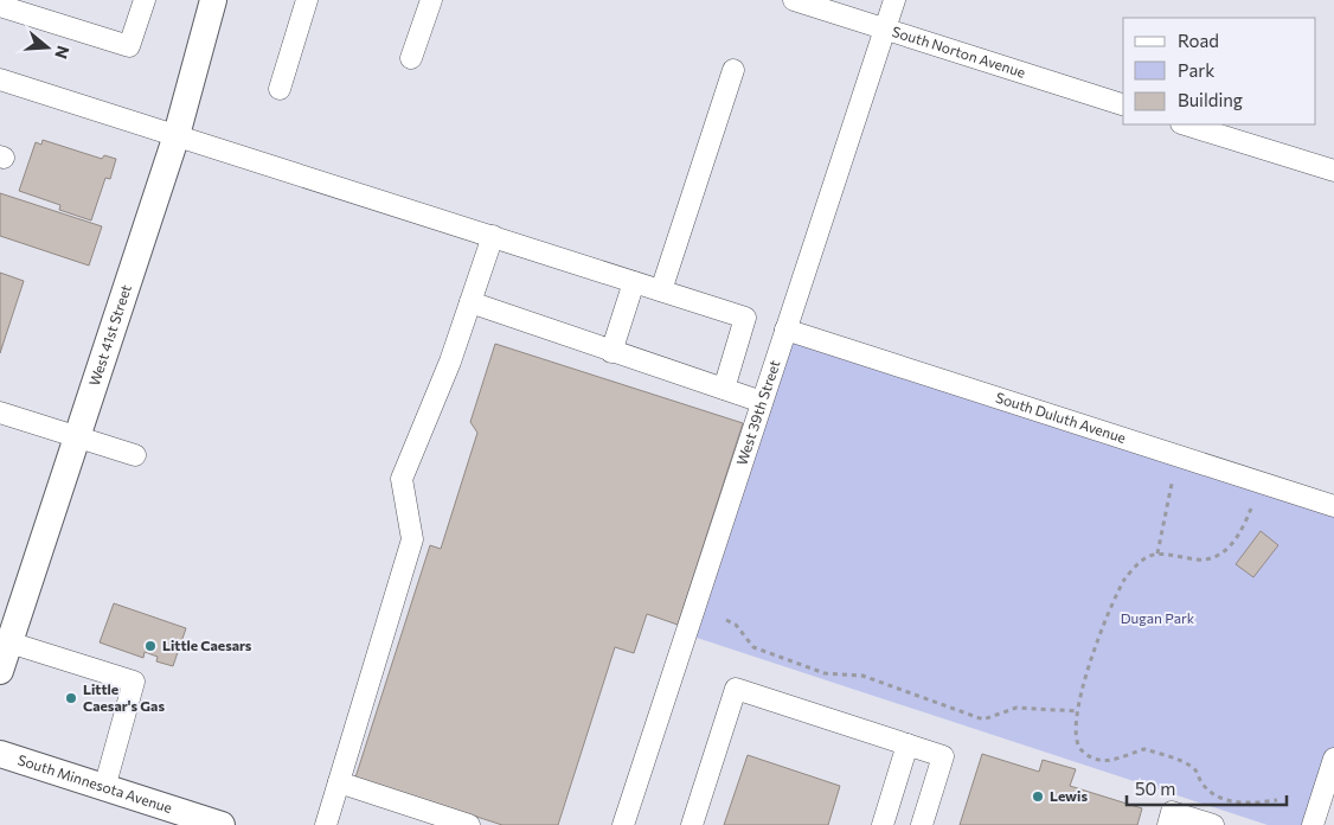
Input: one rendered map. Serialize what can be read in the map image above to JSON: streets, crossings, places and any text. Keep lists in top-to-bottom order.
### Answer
{
  "streets": {
    "main road": ["West 41st Street", "South Minnesota Avenue"],
    "street": ["South Norton Avenue", "West 39th Street", "South Duluth Avenue"]
  },
  "crossings": [
    ["South Norton Avenue", "West 39th Street"],
    ["West 39th Street", "South Duluth Avenue"]
  ],
  "parks": ["Dugan Park"],
  "places": ["Little Caesars", "Little Caesar's Gas", "Lewis"],
  "legend": ["Road", "Park", "Building"],
  "scale_bar": "50 m",
  "north": "right"
}
